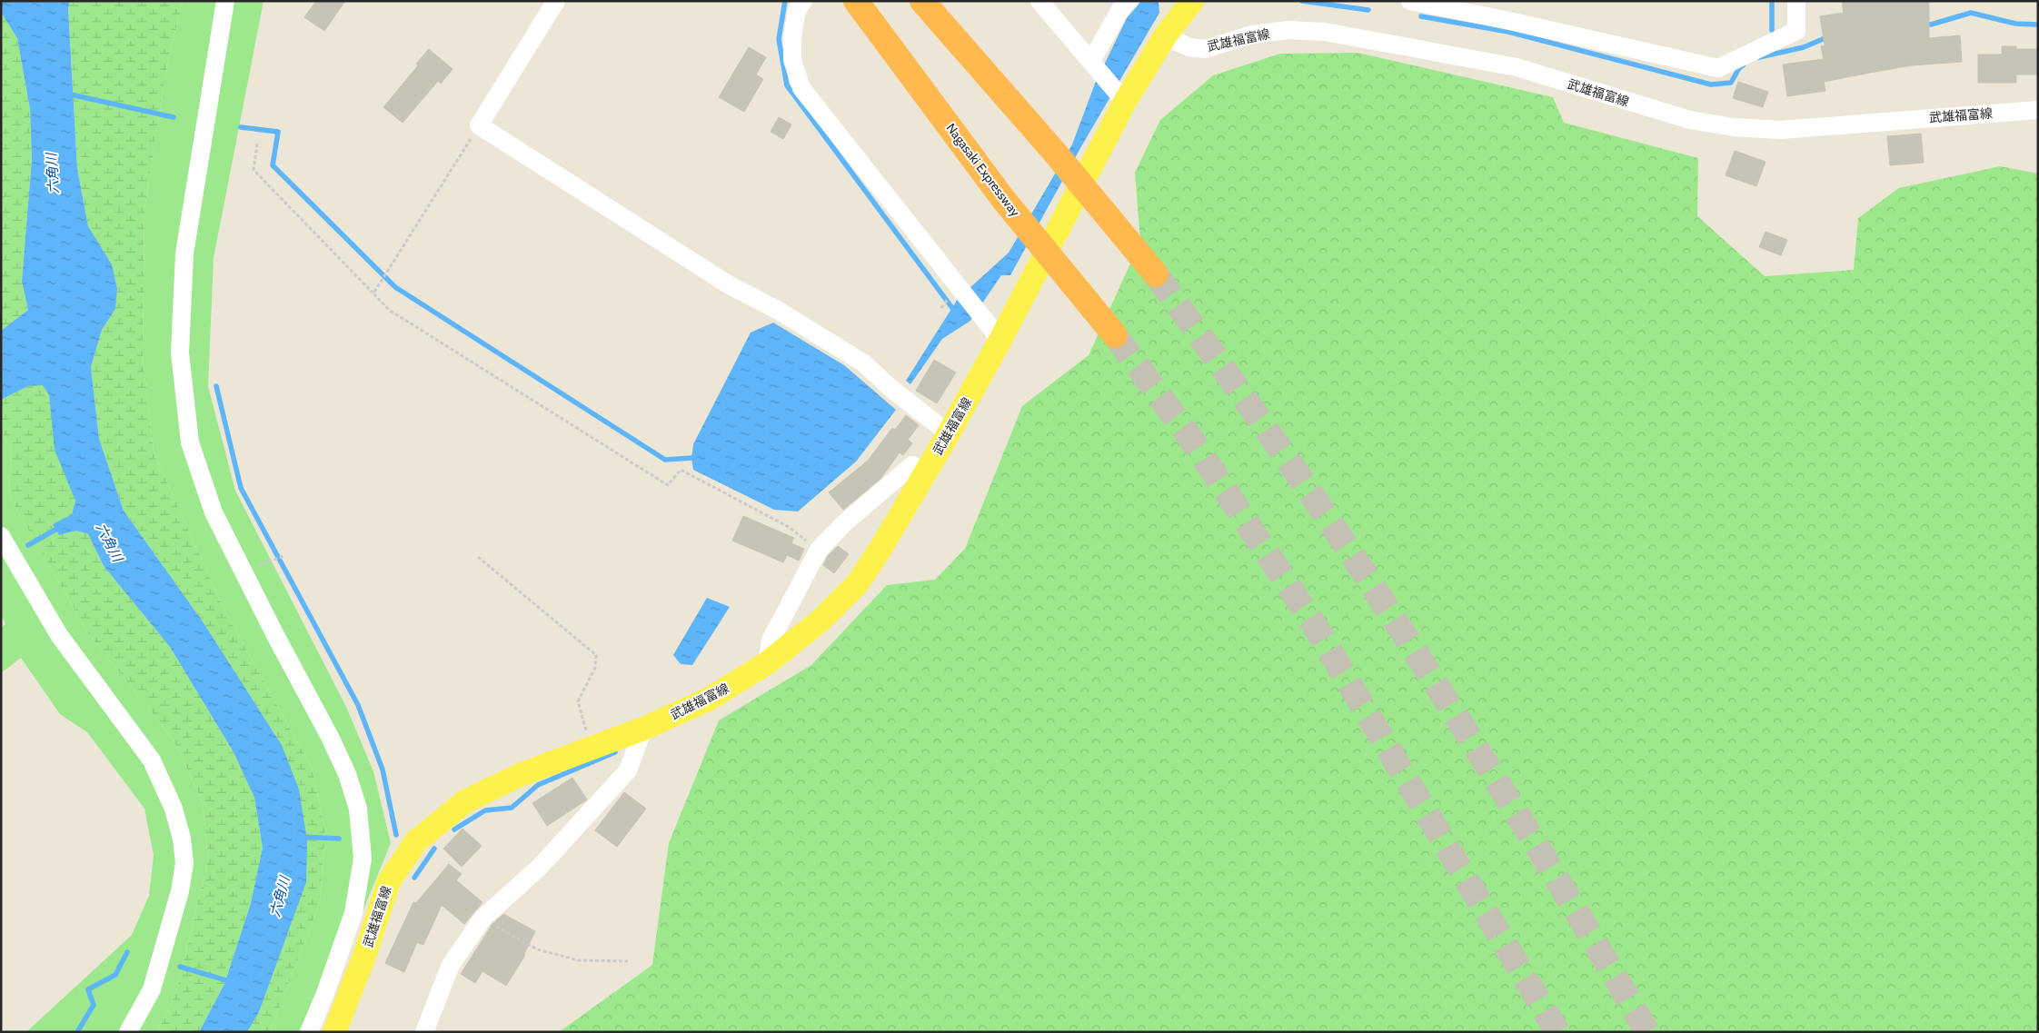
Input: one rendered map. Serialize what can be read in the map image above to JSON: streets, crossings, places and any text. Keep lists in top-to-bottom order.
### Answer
{
  "streets": {
    "highway": ["Nagasaki Expressway"],
    "main road": ["武雄福富線"]
  },
  "water": ["六角川"]
}
